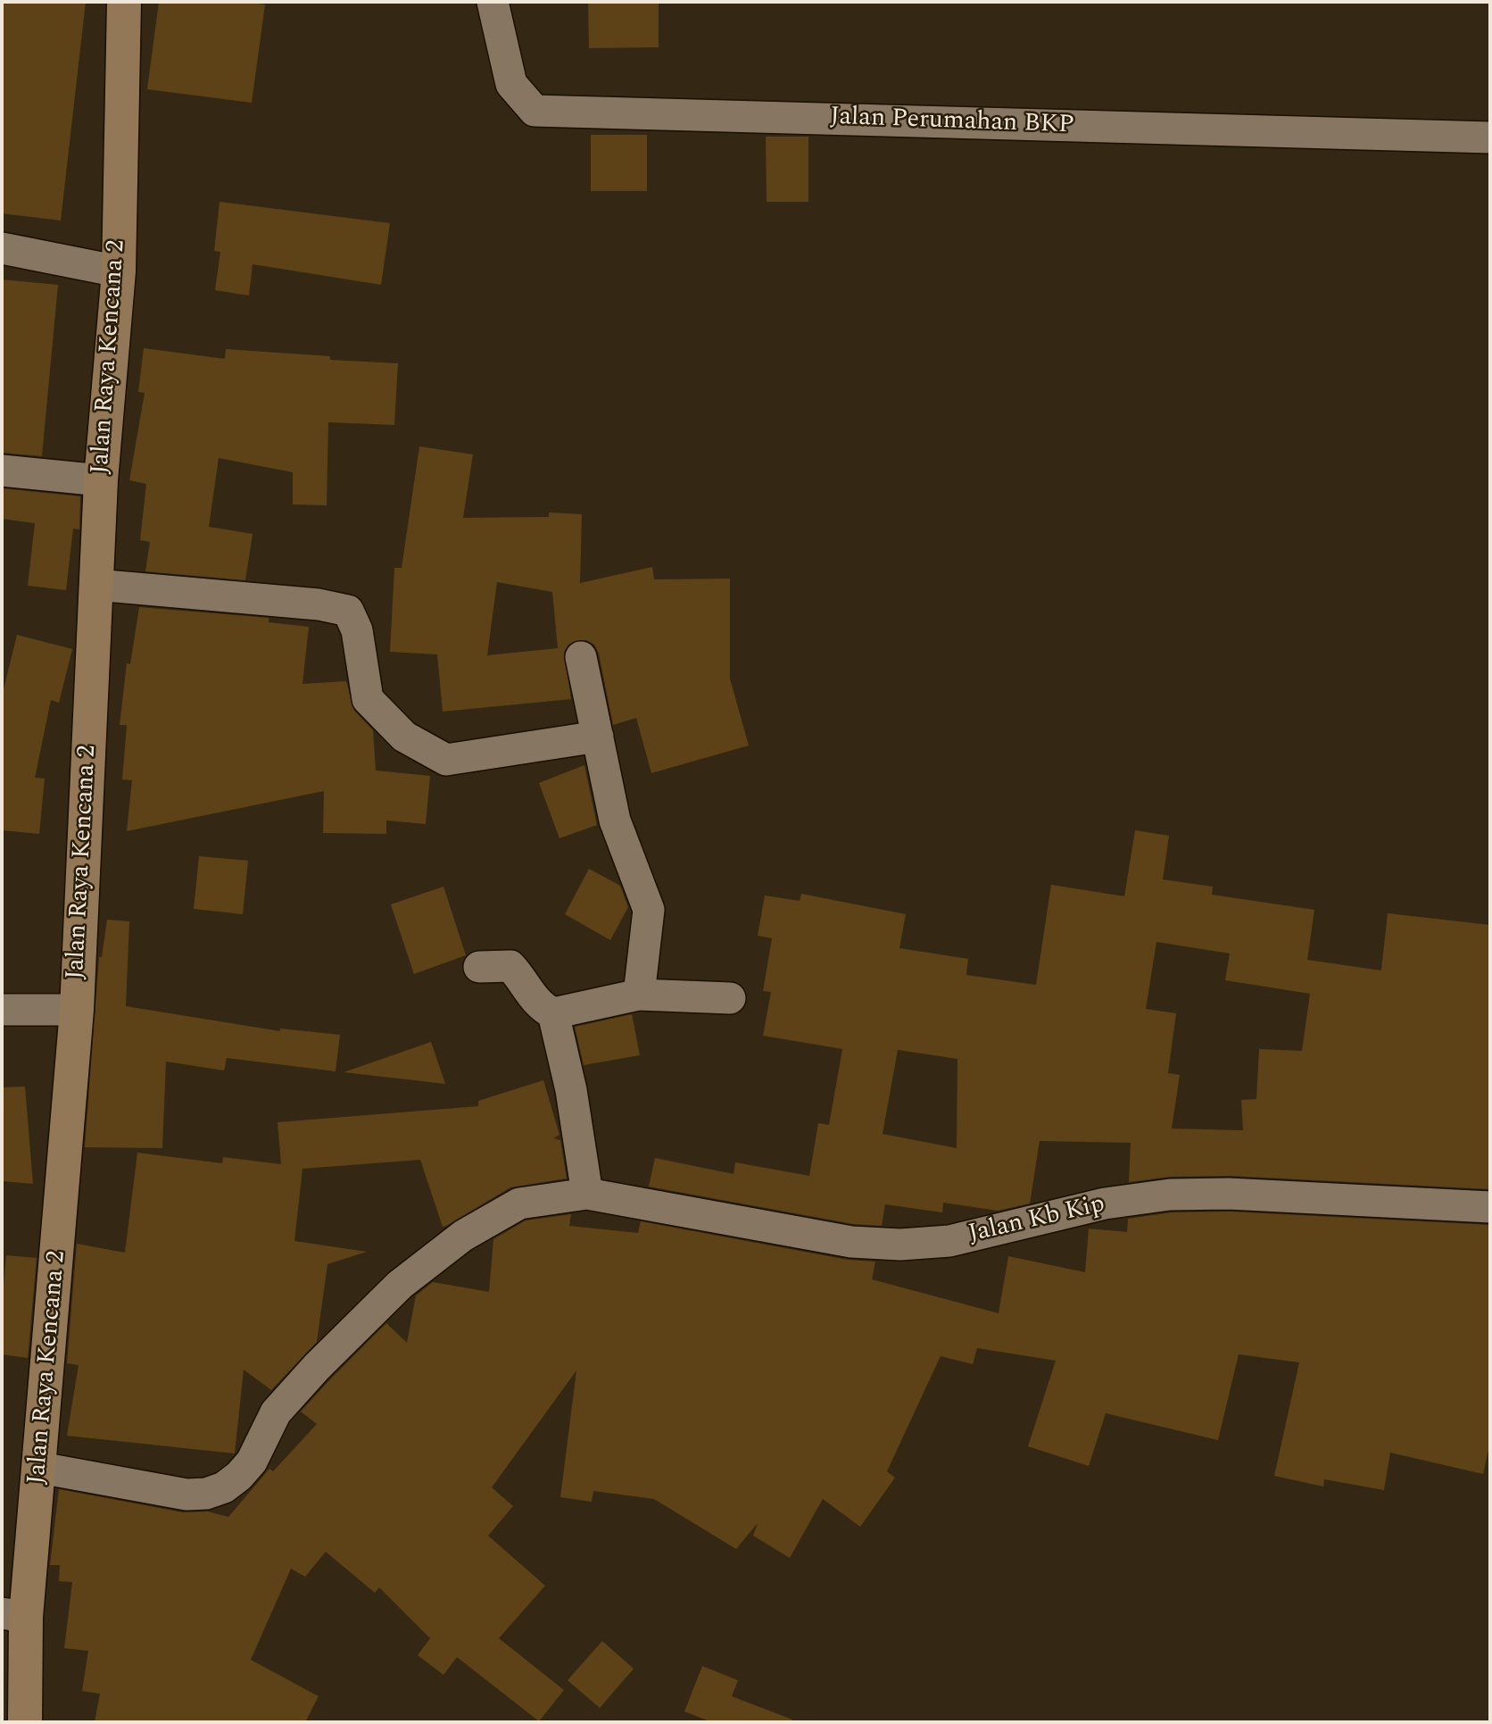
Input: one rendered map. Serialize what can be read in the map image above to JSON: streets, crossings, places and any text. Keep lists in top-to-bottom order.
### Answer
{
  "streets": {
    "street": ["Jalan Perumahan BKP", "Jalan Raya Kencana 2", "Jalan Kb Kip"]
  },
  "crossings": [
    ["Jalan Raya Kencana 2", "Jalan Kb Kip"]
  ]
}
